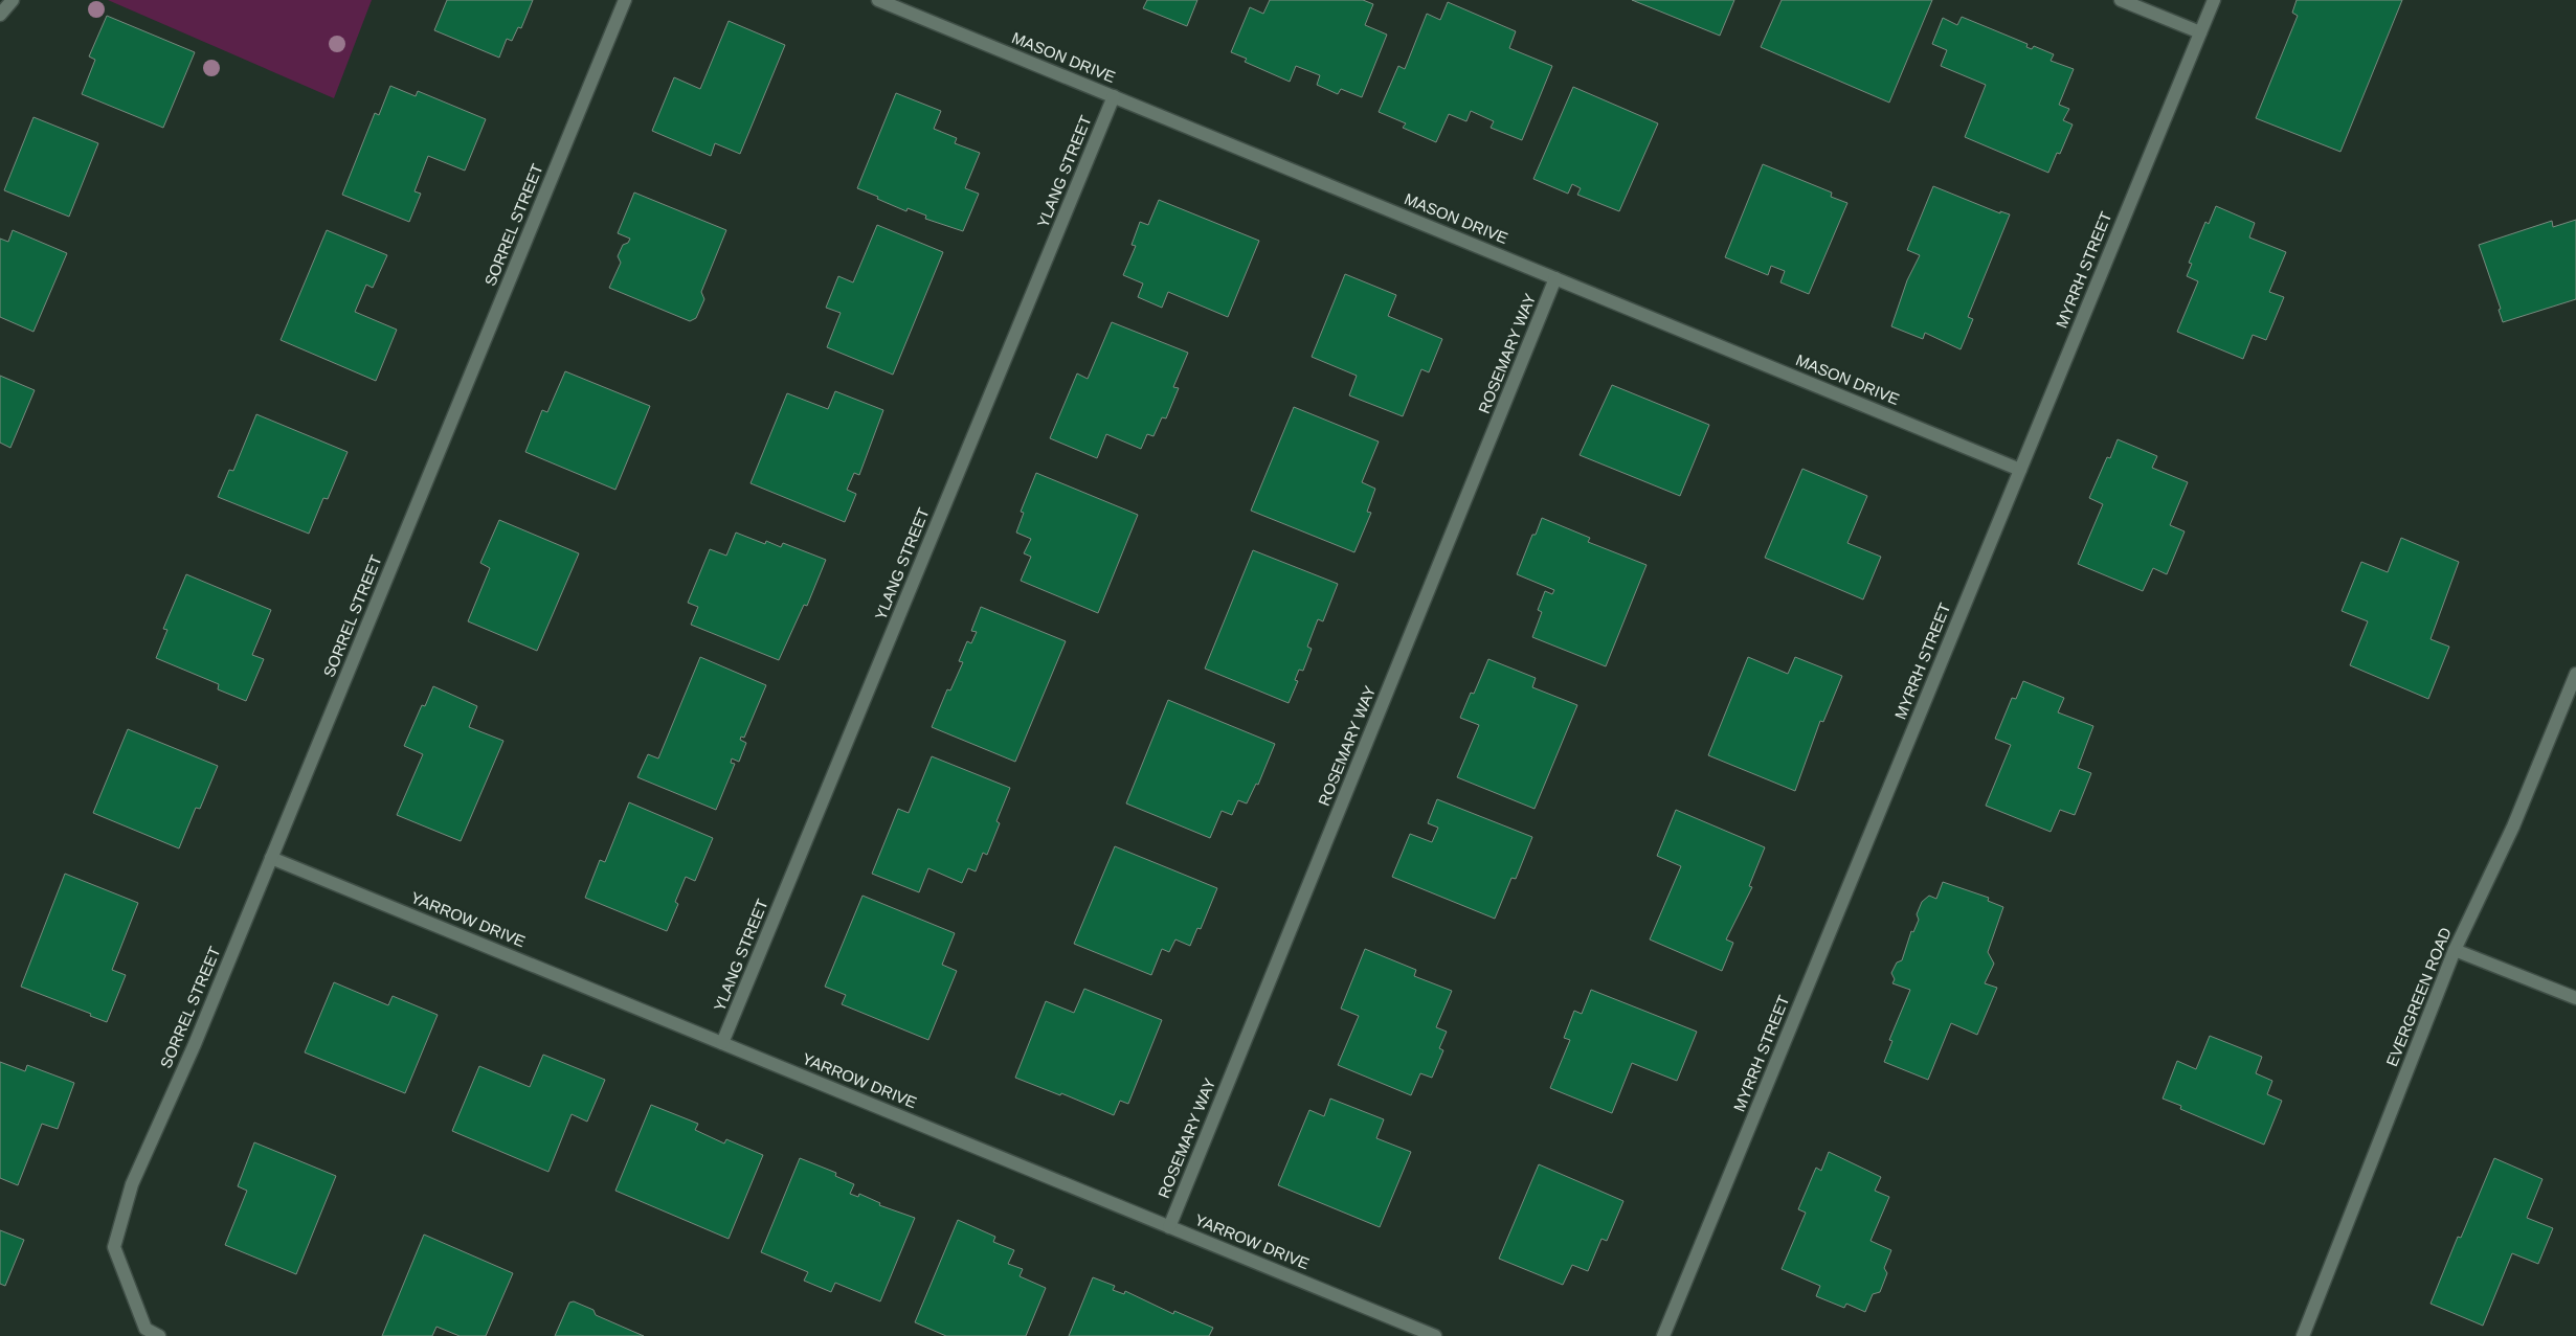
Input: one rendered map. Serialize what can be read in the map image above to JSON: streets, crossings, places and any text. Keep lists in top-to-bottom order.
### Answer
{
  "streets": {
    "street": [
      "MASON DRIVE",
      "YLANG STREET",
      "SORREL STREET",
      "MYRRH STREET",
      "ROSEMARY WAY",
      "YARROW DRIVE",
      "EVERGREEN ROAD"
    ]
  },
  "crossings": [
    ["MASON DRIVE", "YLANG STREET"],
    ["MASON DRIVE", "MYRRH STREET"],
    ["MASON DRIVE", "ROSEMARY WAY"],
    ["YLANG STREET", "YARROW DRIVE"],
    ["SORREL STREET", "YARROW DRIVE"],
    ["ROSEMARY WAY", "YARROW DRIVE"]
  ]
}
